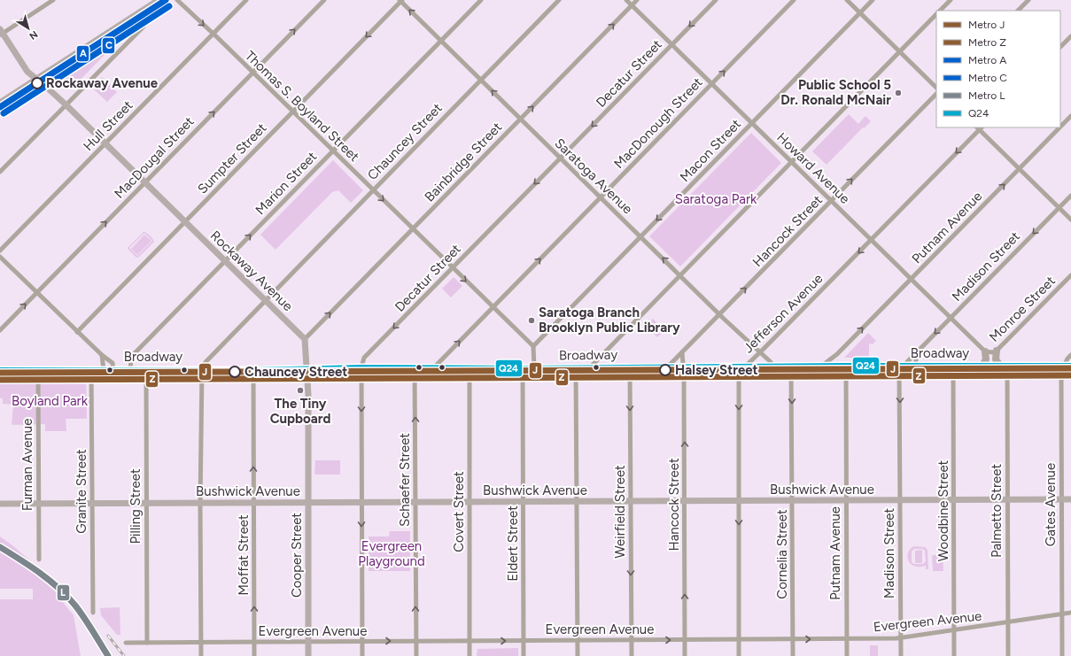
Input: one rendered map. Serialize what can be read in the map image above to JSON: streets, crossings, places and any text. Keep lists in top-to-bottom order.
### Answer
{
  "streets": {
    "main road": [
      "Rockaway Avenue",
      "Broadway",
      "Bushwick Avenue",
      "Cooper Street"
    ],
    "street": [
      "Decatur Street",
      "Thomas S. Boyland Street",
      "MacDonough Street",
      "Hull Street",
      "Chauncey Street",
      "Macon Street",
      "MacDougal Street",
      "Sumpter Street",
      "Bainbridge Street",
      "Howard Avenue",
      "Saratoga Avenue",
      "Marion Street",
      "Putnam Avenue",
      "Hancock Street",
      "Madison Street",
      "Monroe Street",
      "Jefferson Avenue",
      "Furman Avenue",
      "Schaefer Street",
      "Granite Street",
      "Gates Avenue",
      "Pilling Street",
      "Woodbine Street",
      "Palmetto Street",
      "Covert Street",
      "Weirfield Street",
      "Eldert Street",
      "Cornelia Street",
      "Moffat Street",
      "Evergreen Avenue"
    ]
  },
  "crossings": [
    ["Decatur Street", "Thomas S. Boyland Street"],
    ["Decatur Street", "Howard Avenue"],
    ["Decatur Street", "Saratoga Avenue"],
    ["Decatur Street", "Broadway"],
    ["Decatur Street", "Bushwick Avenue"],
    ["Decatur Street", "Evergreen Avenue"],
    ["Thomas S. Boyland Street", "MacDonough Street"],
    ["Thomas S. Boyland Street", "Hull Street"],
    ["Thomas S. Boyland Street", "Chauncey Street"],
    ["Thomas S. Boyland Street", "Macon Street"],
    ["Thomas S. Boyland Street", "MacDougal Street"],
    ["Thomas S. Boyland Street", "Sumpter Street"],
    ["Thomas S. Boyland Street", "Bainbridge Street"],
    ["Thomas S. Boyland Street", "Marion Street"],
    ["MacDonough Street", "Howard Avenue"],
    ["MacDonough Street", "Saratoga Avenue"],
    ["MacDonough Street", "Broadway"],
    ["Hull Street", "Rockaway Avenue"],
    ["Chauncey Street", "Saratoga Avenue"],
    ["Chauncey Street", "Rockaway Avenue"],
    ["Chauncey Street", "Broadway"],
    ["Macon Street", "Howard Avenue"],
    ["Macon Street", "Saratoga Avenue"],
    ["MacDougal Street", "Rockaway Avenue"],
    ["Sumpter Street", "Saratoga Avenue"],
    ["Sumpter Street", "Rockaway Avenue"],
    ["Bainbridge Street", "Howard Avenue"],
    ["Bainbridge Street", "Saratoga Avenue"],
    ["Bainbridge Street", "Rockaway Avenue"],
    ["Howard Avenue", "Putnam Avenue"],
    ["Howard Avenue", "Hancock Street"],
    ["Howard Avenue", "Madison Street"],
    ["Howard Avenue", "Monroe Street"],
    ["Howard Avenue", "Jefferson Avenue"],
    ["Saratoga Avenue", "Marion Street"],
    ["Saratoga Avenue", "Hancock Street"],
    ["Saratoga Avenue", "Jefferson Avenue"],
    ["Saratoga Avenue", "Broadway"],
    ["Marion Street", "Rockaway Avenue"],
    ["Marion Street", "Broadway"],
    ["Putnam Avenue", "Broadway"],
    ["Putnam Avenue", "Bushwick Avenue"],
    ["Putnam Avenue", "Evergreen Avenue"],
    ["Hancock Street", "Broadway"],
    ["Hancock Street", "Bushwick Avenue"],
    ["Hancock Street", "Evergreen Avenue"],
    ["Madison Street", "Broadway"],
    ["Madison Street", "Bushwick Avenue"],
    ["Madison Street", "Evergreen Avenue"],
    ["Jefferson Avenue", "Broadway"],
    ["Jefferson Avenue", "Bushwick Avenue"],
    ["Jefferson Avenue", "Evergreen Avenue"],
    ["Broadway", "Furman Avenue"],
    ["Broadway", "Schaefer Street"],
    ["Broadway", "Granite Street"],
    ["Broadway", "Gates Avenue"],
    ["Broadway", "Pilling Street"],
    ["Broadway", "Woodbine Street"],
    ["Broadway", "Palmetto Street"],
    ["Broadway", "Covert Street"],
    ["Broadway", "Weirfield Street"],
    ["Broadway", "Eldert Street"],
    ["Broadway", "Cornelia Street"],
    ["Broadway", "Moffat Street"],
    ["Broadway", "Cooper Street"],
    ["Furman Avenue", "Bushwick Avenue"],
    ["Schaefer Street", "Bushwick Avenue"],
    ["Schaefer Street", "Evergreen Avenue"],
    ["Bushwick Avenue", "Granite Street"],
    ["Bushwick Avenue", "Gates Avenue"],
    ["Bushwick Avenue", "Pilling Street"],
    ["Bushwick Avenue", "Woodbine Street"],
    ["Bushwick Avenue", "Palmetto Street"],
    ["Bushwick Avenue", "Covert Street"],
    ["Bushwick Avenue", "Weirfield Street"],
    ["Bushwick Avenue", "Eldert Street"],
    ["Bushwick Avenue", "Cornelia Street"],
    ["Bushwick Avenue", "Moffat Street"],
    ["Bushwick Avenue", "Cooper Street"],
    ["Gates Avenue", "Evergreen Avenue"],
    ["Pilling Street", "Evergreen Avenue"],
    ["Woodbine Street", "Evergreen Avenue"],
    ["Palmetto Street", "Evergreen Avenue"],
    ["Covert Street", "Evergreen Avenue"],
    ["Weirfield Street", "Evergreen Avenue"],
    ["Eldert Street", "Evergreen Avenue"],
    ["Cornelia Street", "Evergreen Avenue"],
    ["Moffat Street", "Evergreen Avenue"],
    ["Cooper Street", "Evergreen Avenue"]
  ],
  "one_way": [
    "Decatur Street",
    "MacDonough Street",
    "MacDougal Street",
    "Bainbridge Street",
    "Putnam Avenue",
    "Hancock Street",
    "Madison Street",
    "Jefferson Avenue",
    "Schaefer Street",
    "Weirfield Street",
    "Cornelia Street",
    "Moffat Street"
  ],
  "parks": ["Saratoga Park", "Boyland Park", "Evergreen Playground"],
  "places": [
    "Rockaway Avenue",
    "Public School 5 Dr. Ronald McNair",
    "Saratoga Branch Brooklyn Public Library",
    "Halsey Street",
    "Chauncey Street",
    "The Tiny Cupboard"
  ],
  "lines": [
    "metro line A",
    "metro line C",
    "transit line Q24",
    "metro line J",
    "metro line Z",
    "metro line L"
  ],
  "legend": [
    "Metro J",
    "Metro Z",
    "Metro A",
    "Metro C",
    "Metro L",
    "Q24"
  ],
  "north": "bottom right"
}
